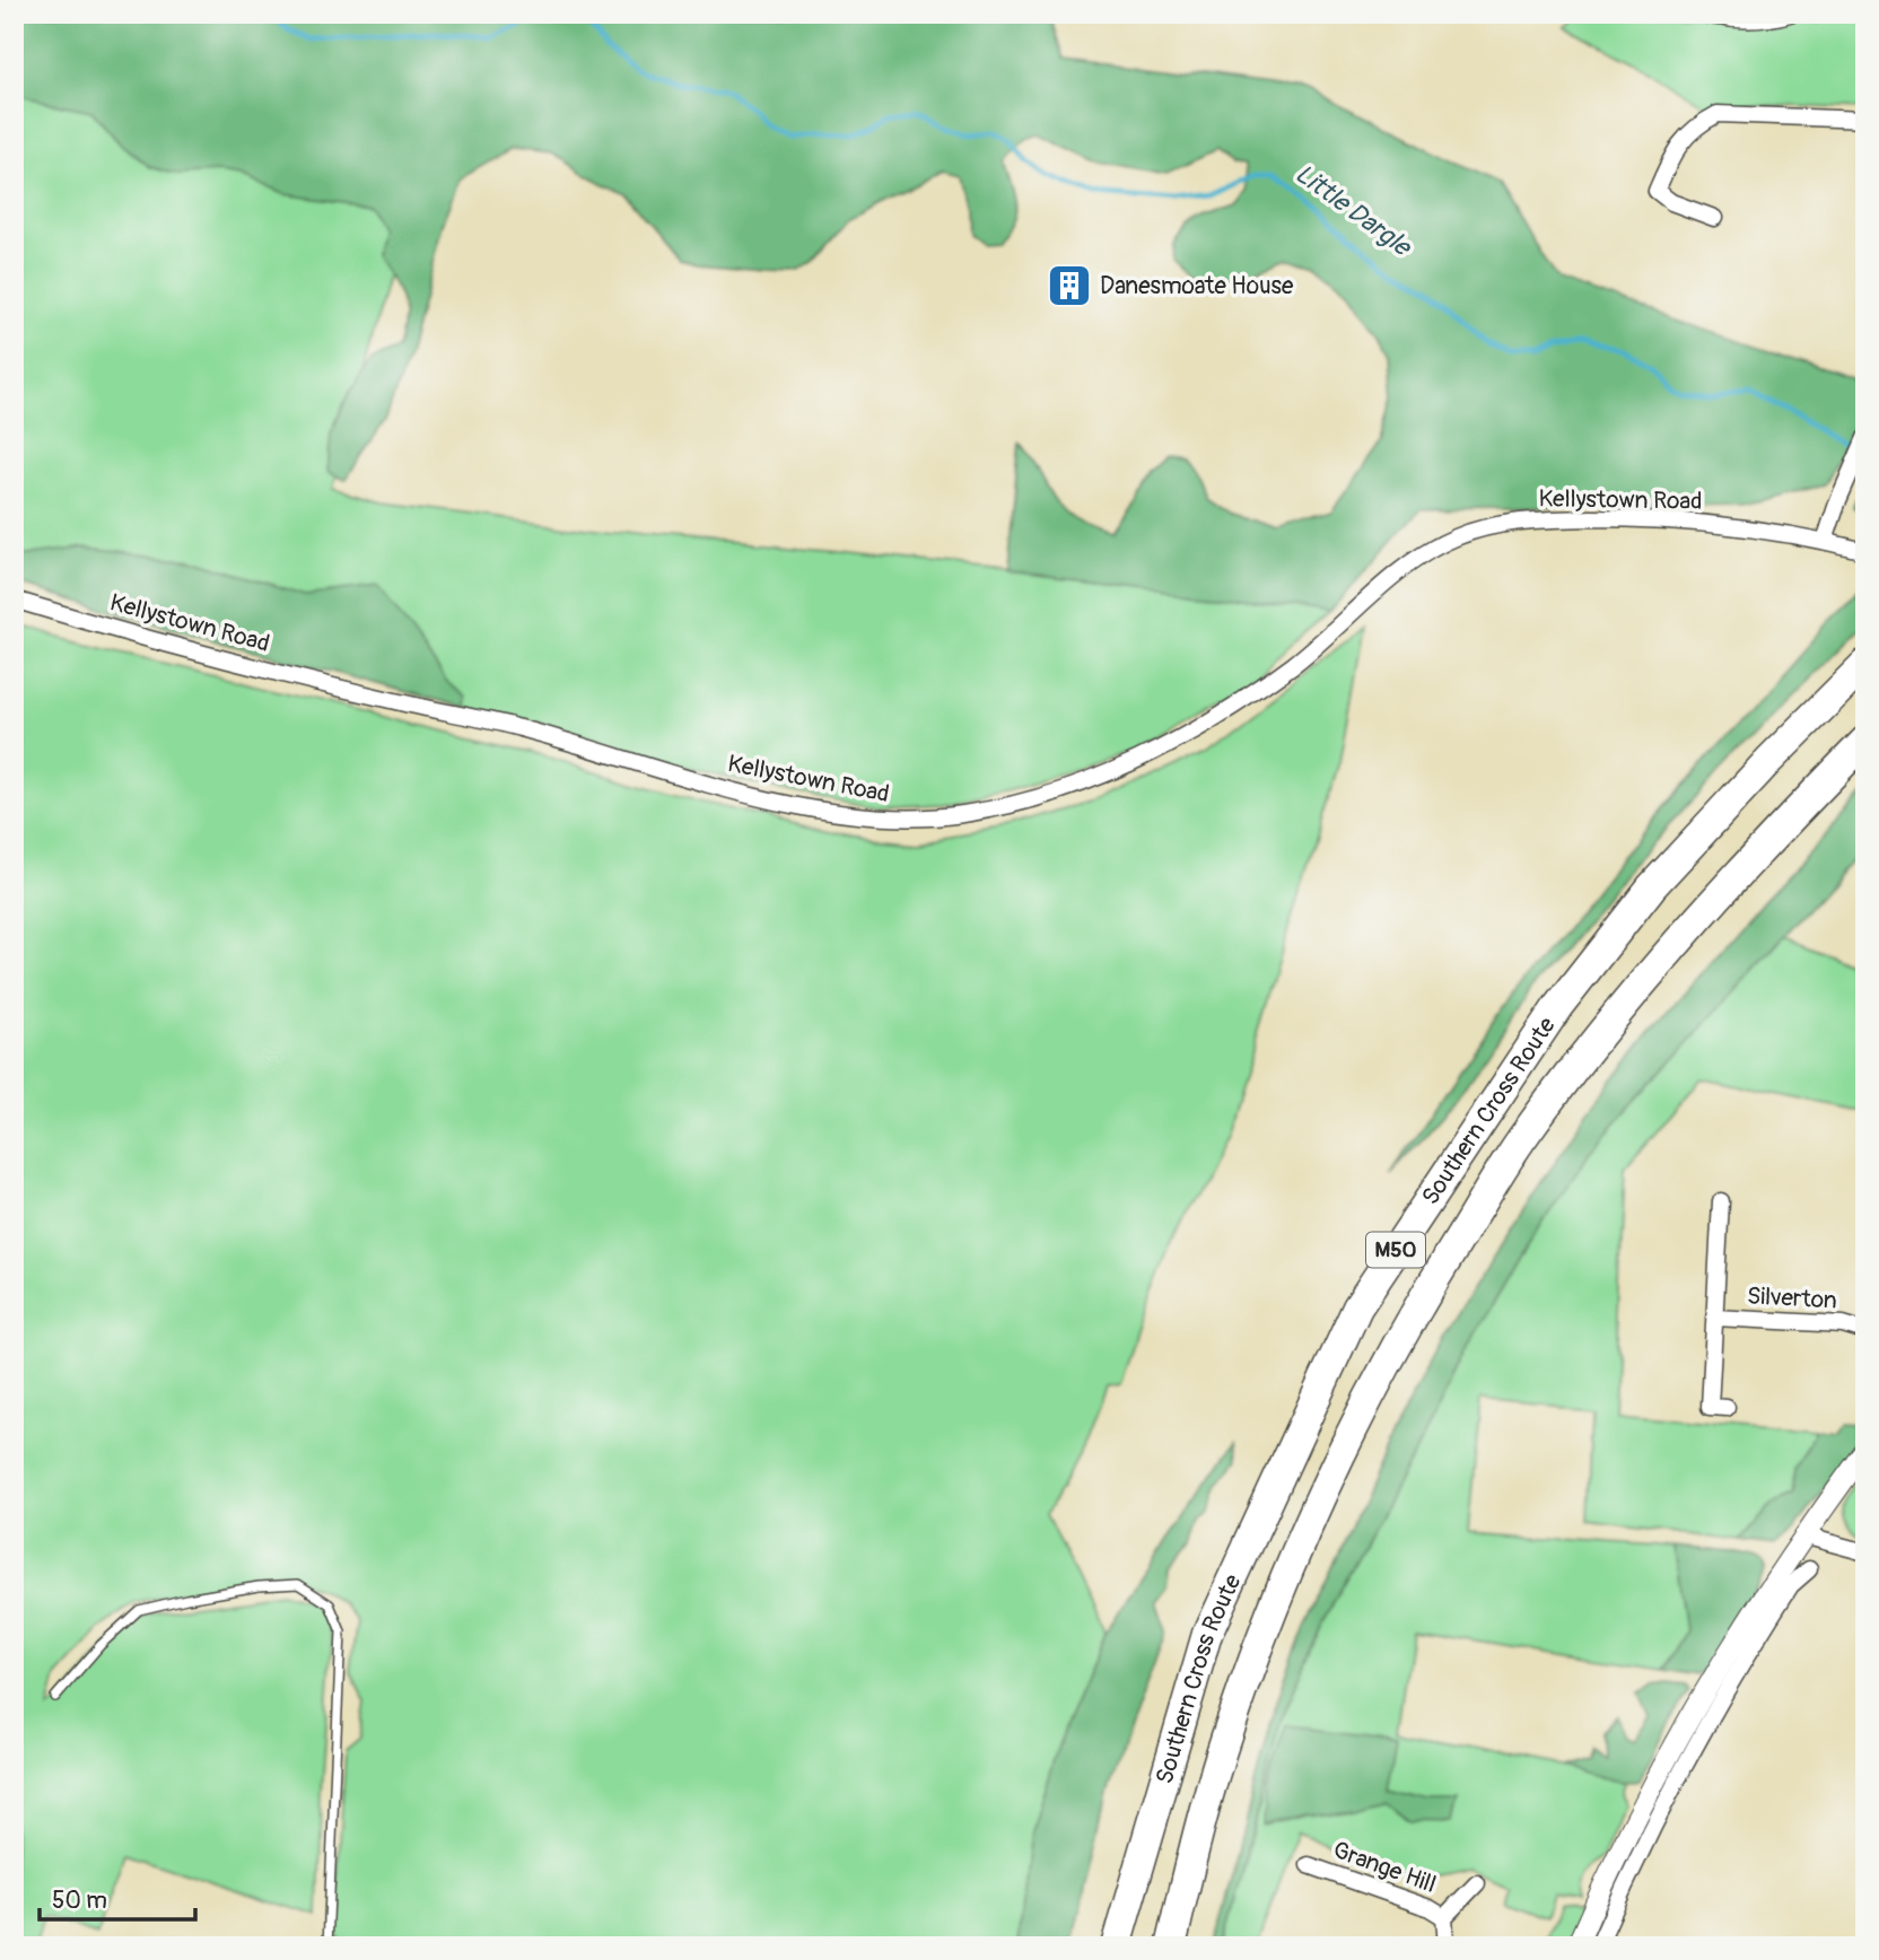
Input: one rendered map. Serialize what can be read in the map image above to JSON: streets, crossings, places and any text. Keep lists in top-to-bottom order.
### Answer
{
  "streets": {
    "highway": ["Southern Cross Route", "M50"],
    "street": ["Kellystown Road", "Silverton", "Grange Hill"]
  },
  "water": ["Little Dargle"],
  "places": {
    "building": ["Danesmoate House"]
  },
  "scale_bar": "50 m"
}
